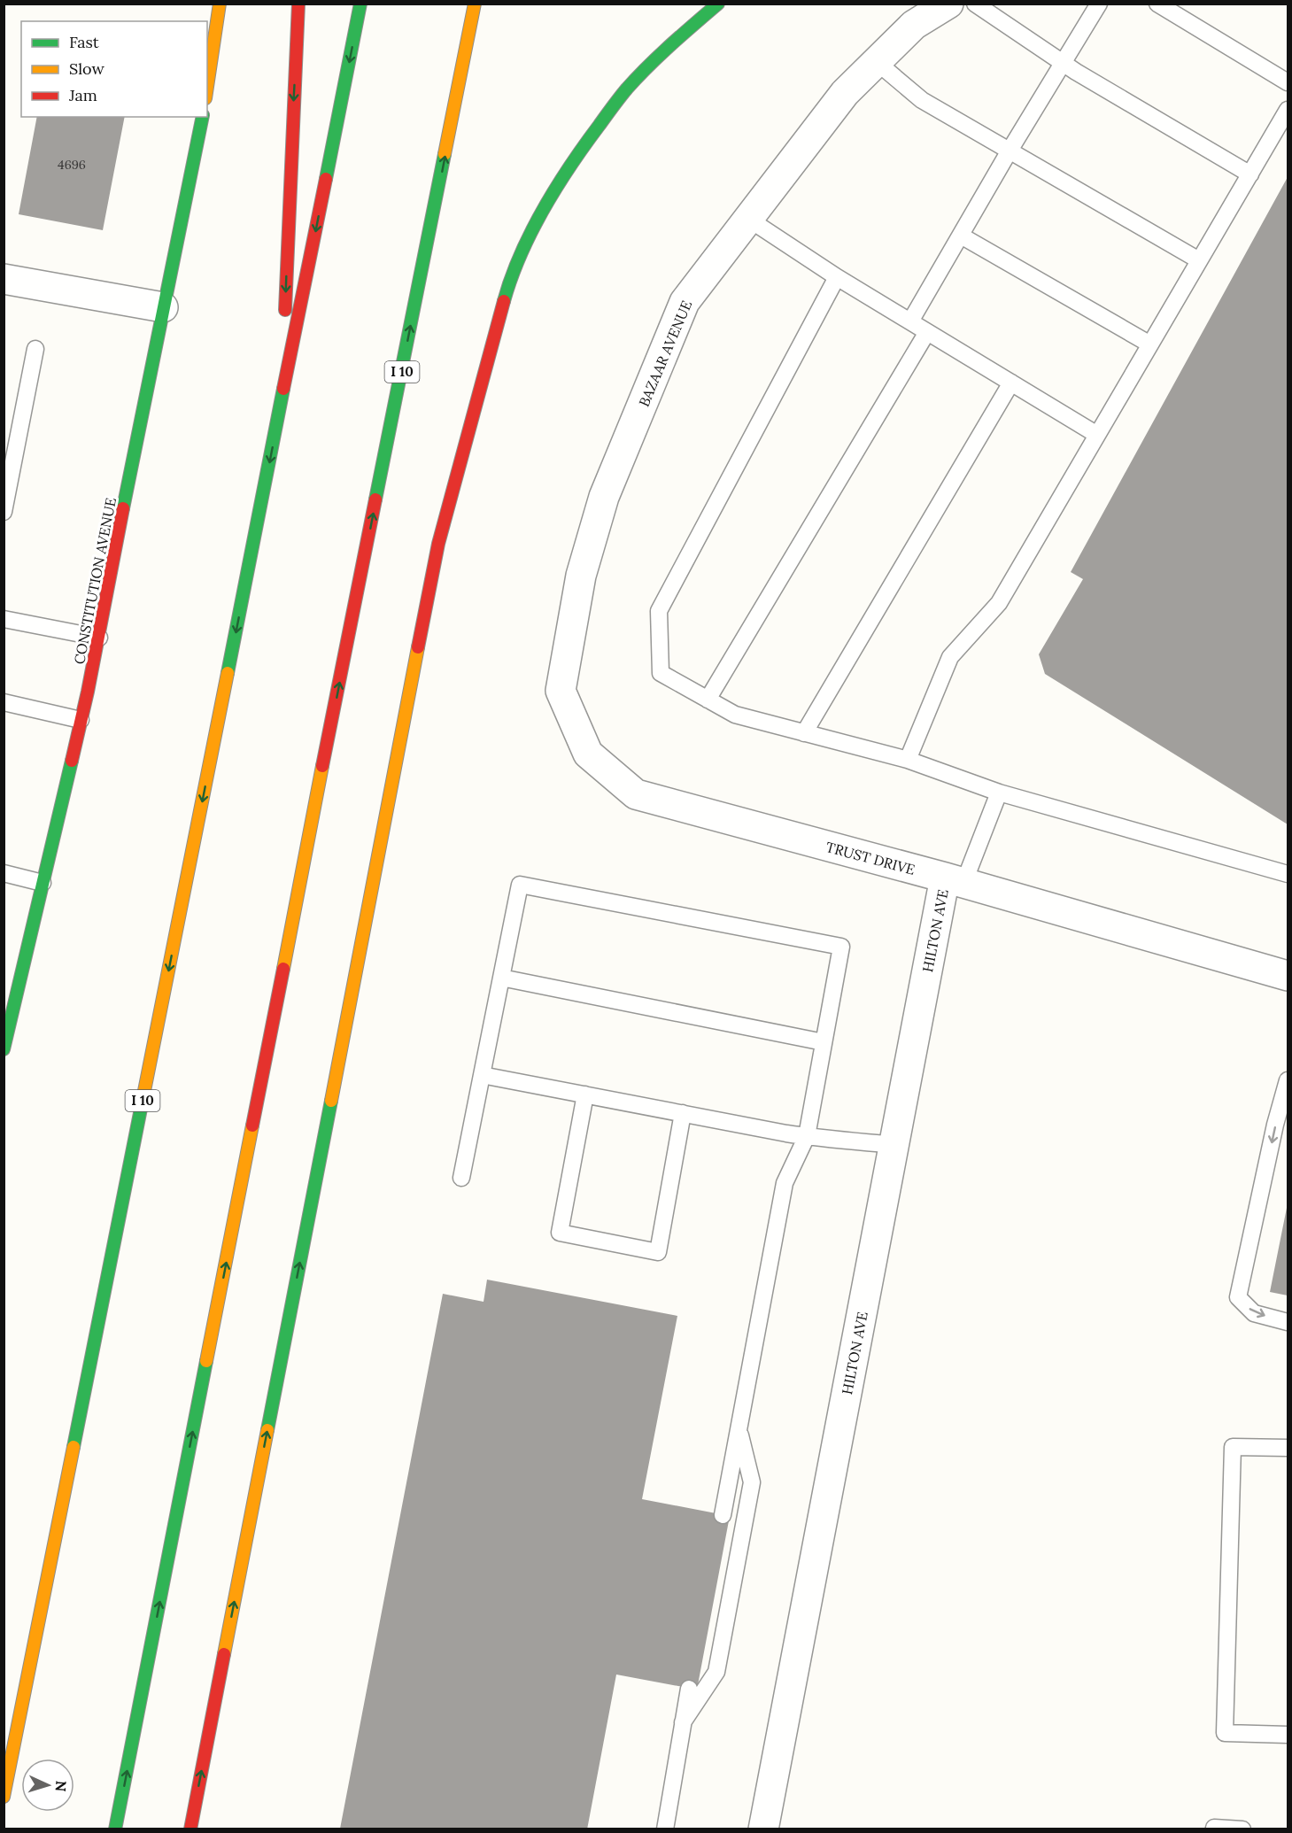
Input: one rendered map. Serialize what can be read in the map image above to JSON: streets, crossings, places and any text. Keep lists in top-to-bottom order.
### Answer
{
  "streets": {
    "main road": ["I 10", "CONSTITUTION AVENUE"],
    "street": ["BAZAAR AVENUE", "TRUST DRIVE", "HILTON AVE"]
  },
  "crossings": [
    ["BAZAAR AVENUE", "TRUST DRIVE"],
    ["TRUST DRIVE", "HILTON AVE"]
  ],
  "house_numbers": ["4696"],
  "legend": ["Fast", "Slow", "Jam"],
  "north": "right"
}
